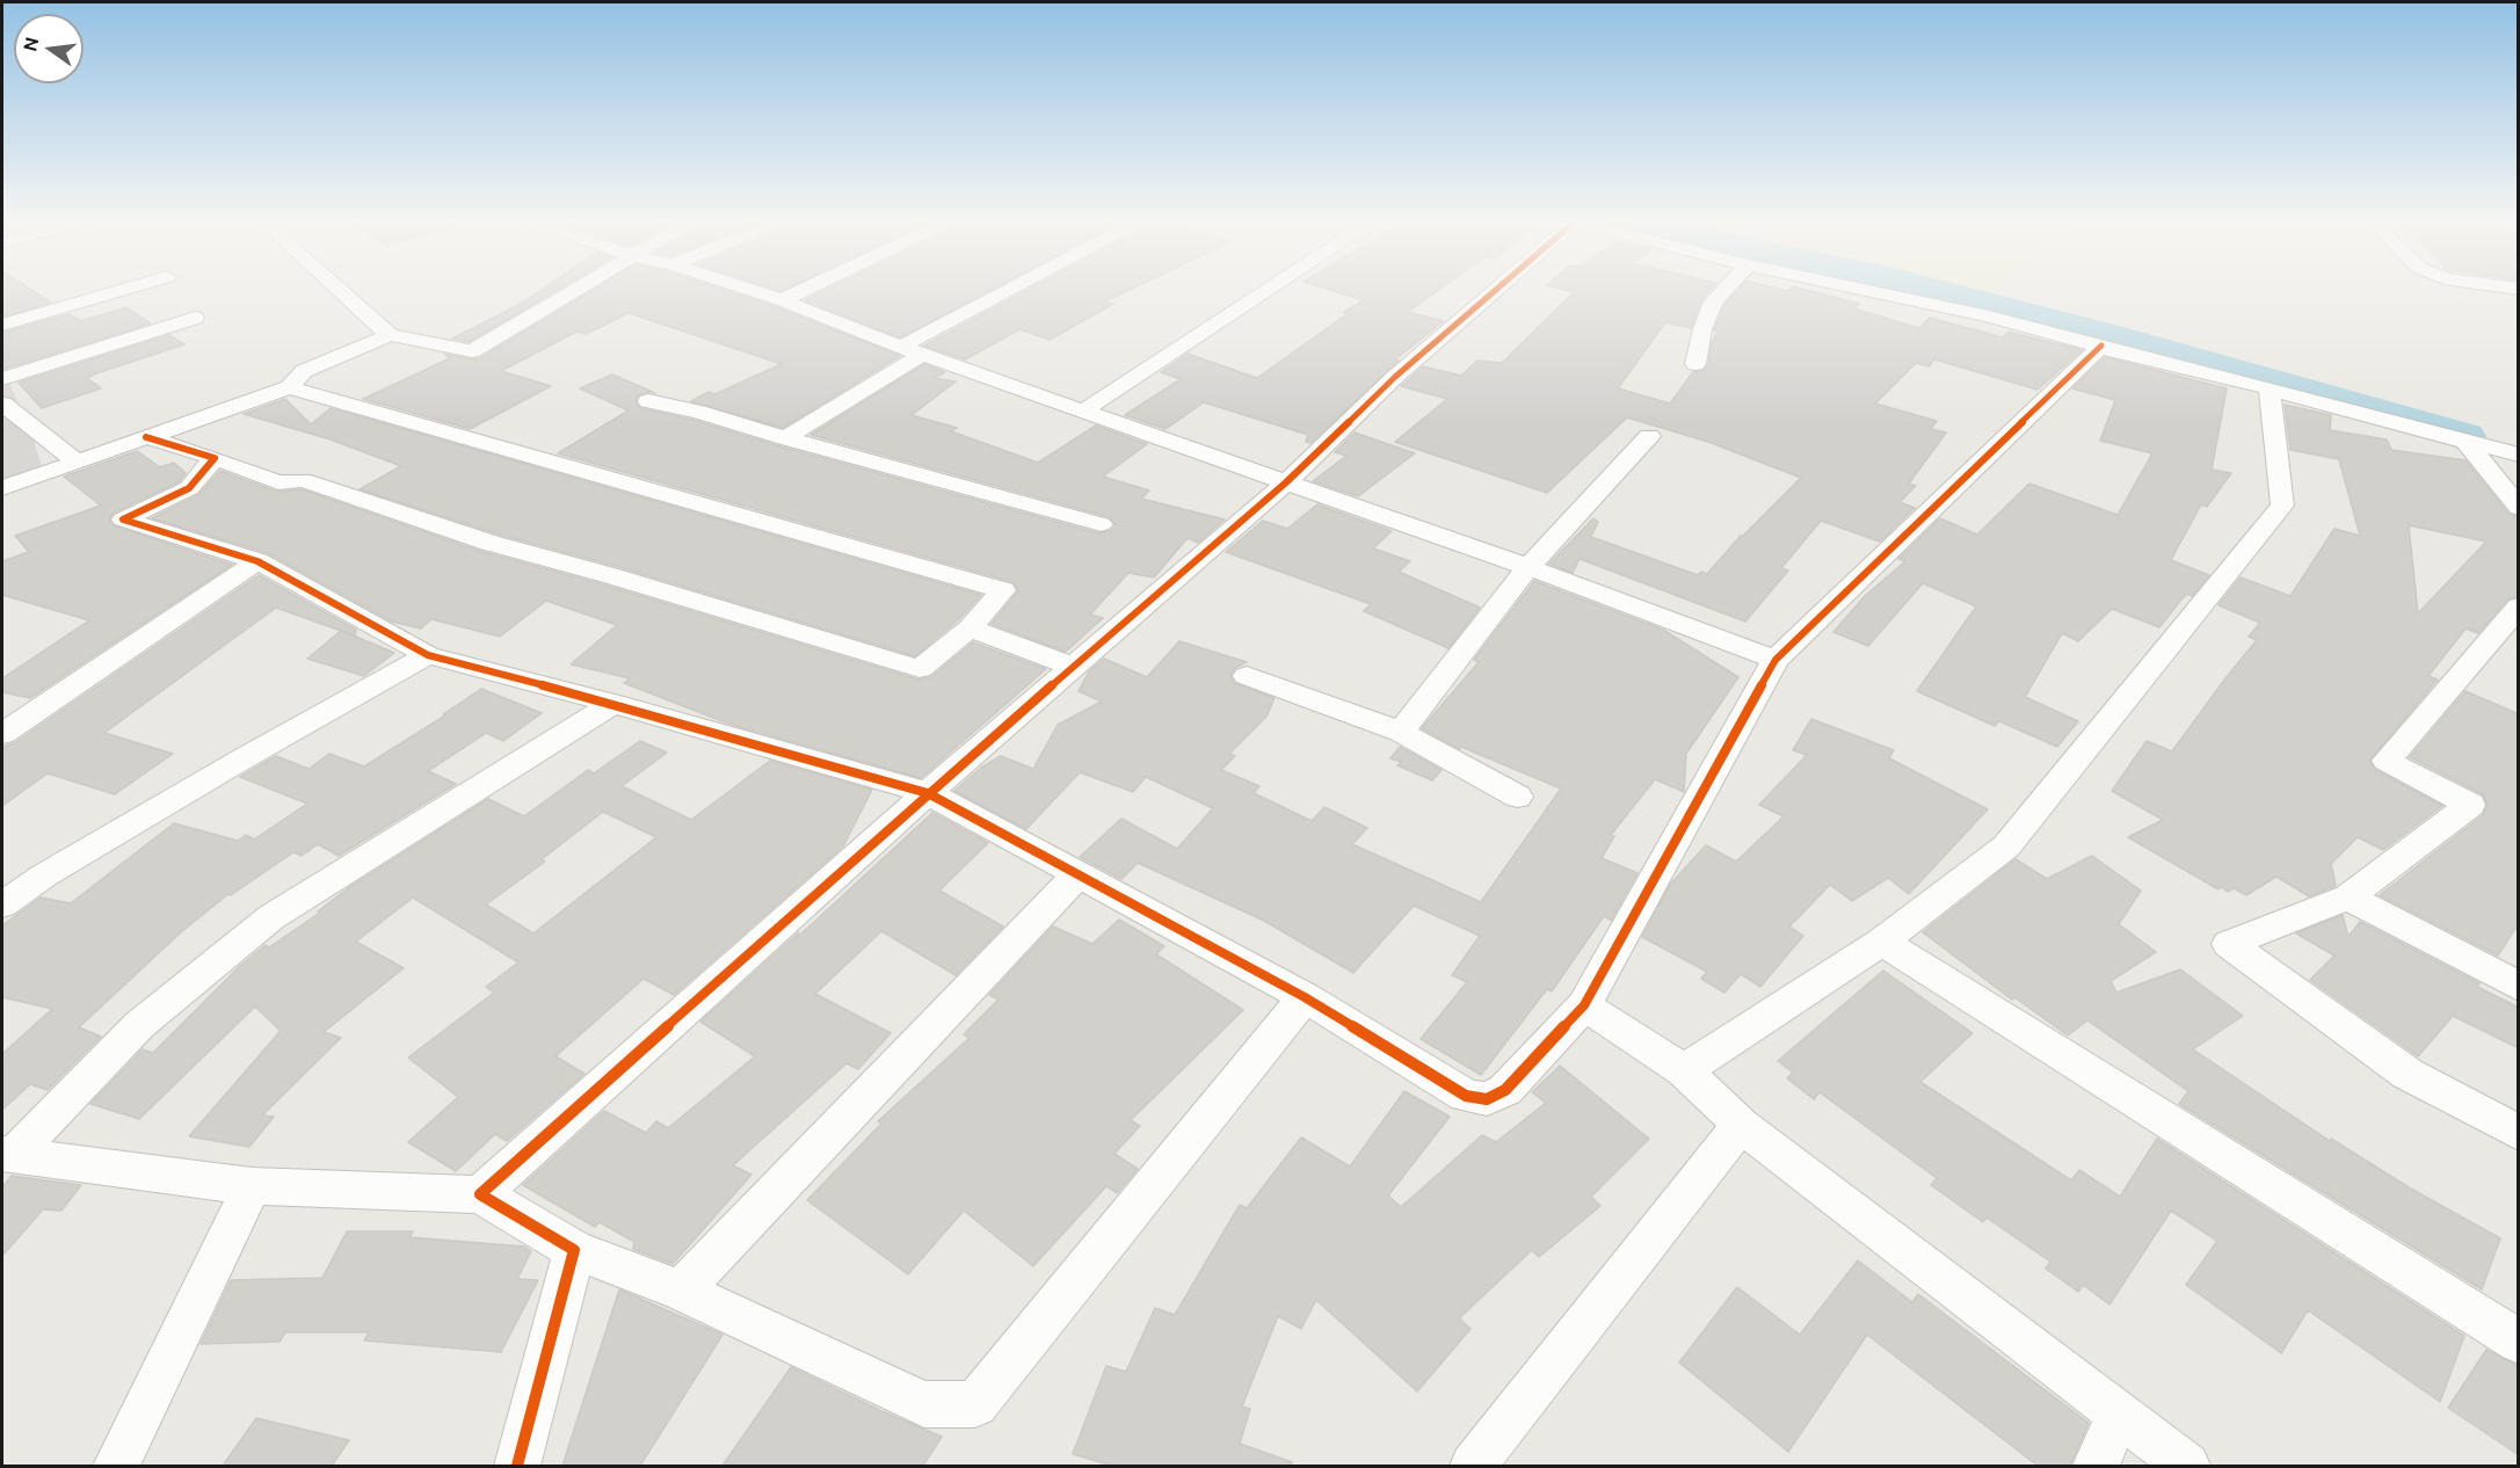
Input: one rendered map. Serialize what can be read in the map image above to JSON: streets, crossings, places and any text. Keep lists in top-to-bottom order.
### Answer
{
  "north": "left"
}
